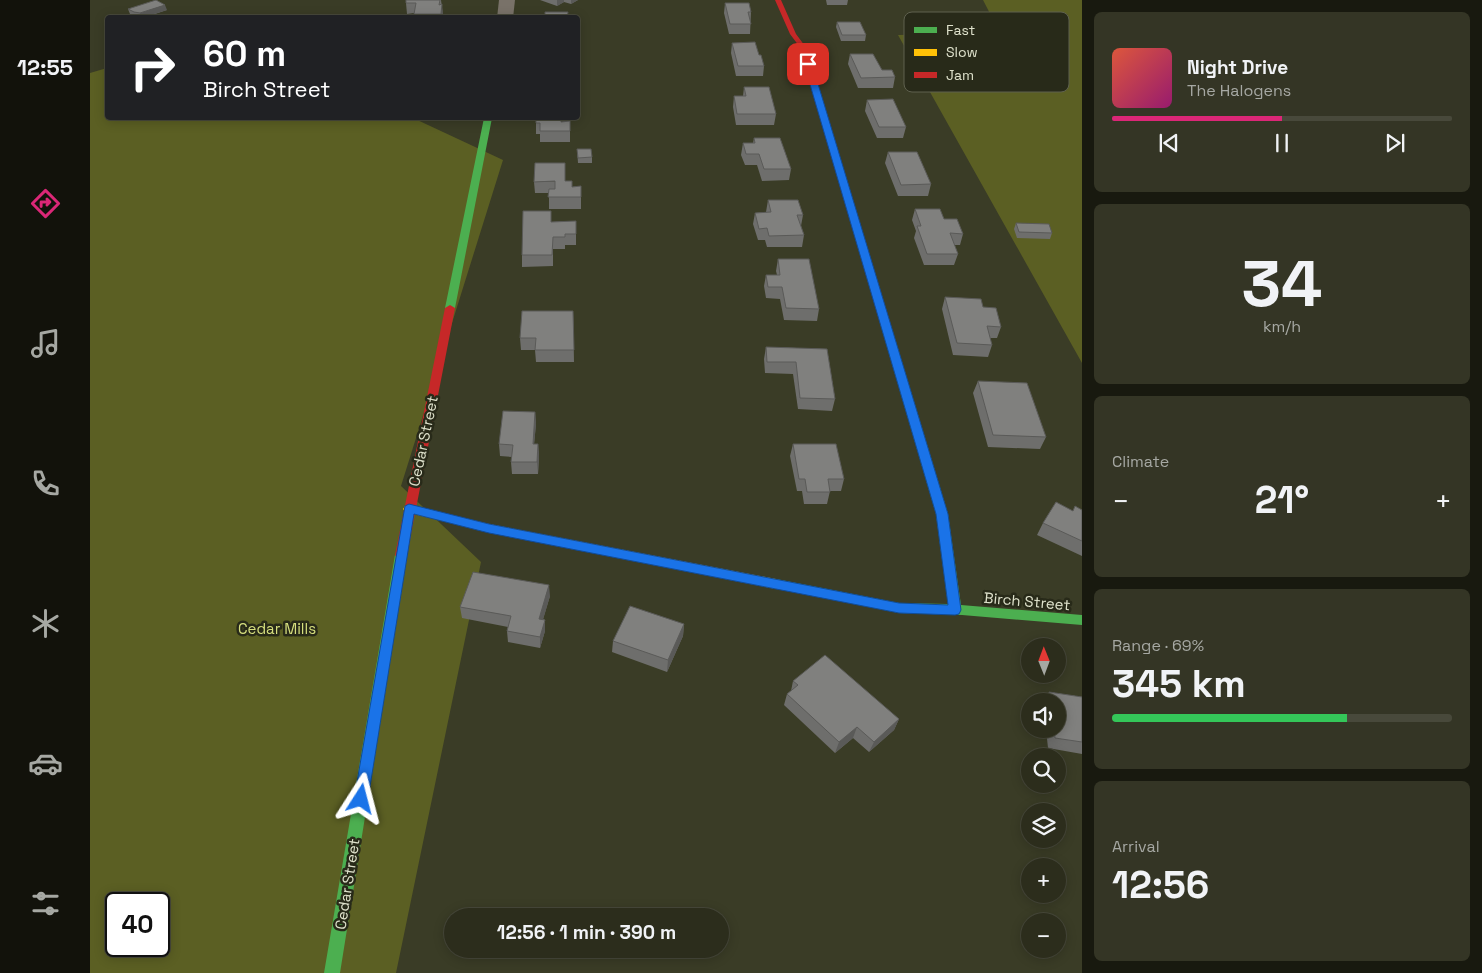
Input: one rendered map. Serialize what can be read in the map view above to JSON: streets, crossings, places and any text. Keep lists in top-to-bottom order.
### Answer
{
  "streets": {
    "street": ["Cedar Street", "Birch Street"]
  },
  "crossings": [
    ["Cedar Street", "Birch Street"]
  ],
  "parks": ["Cedar Mills"],
  "legend": ["Fast", "Slow", "Jam"],
  "north": "top",
  "page": {
    "tabs": "12:55",
    "turn": ["60 m", "Birch Street"],
    "song": ["Night Drive", "The Halogens"],
    "tile": [
      ["34", "km/h"],
      "Climate",
      ["Range · 69%", "345 km"],
      ["Arrival", "12:56"]
    ],
    "heat": ["−", "21°", "+"],
    "map_buttons": ["+", "−"],
    "limit": "40",
    "trip": "12:56 · 1 min · 390 m"
  }
}
